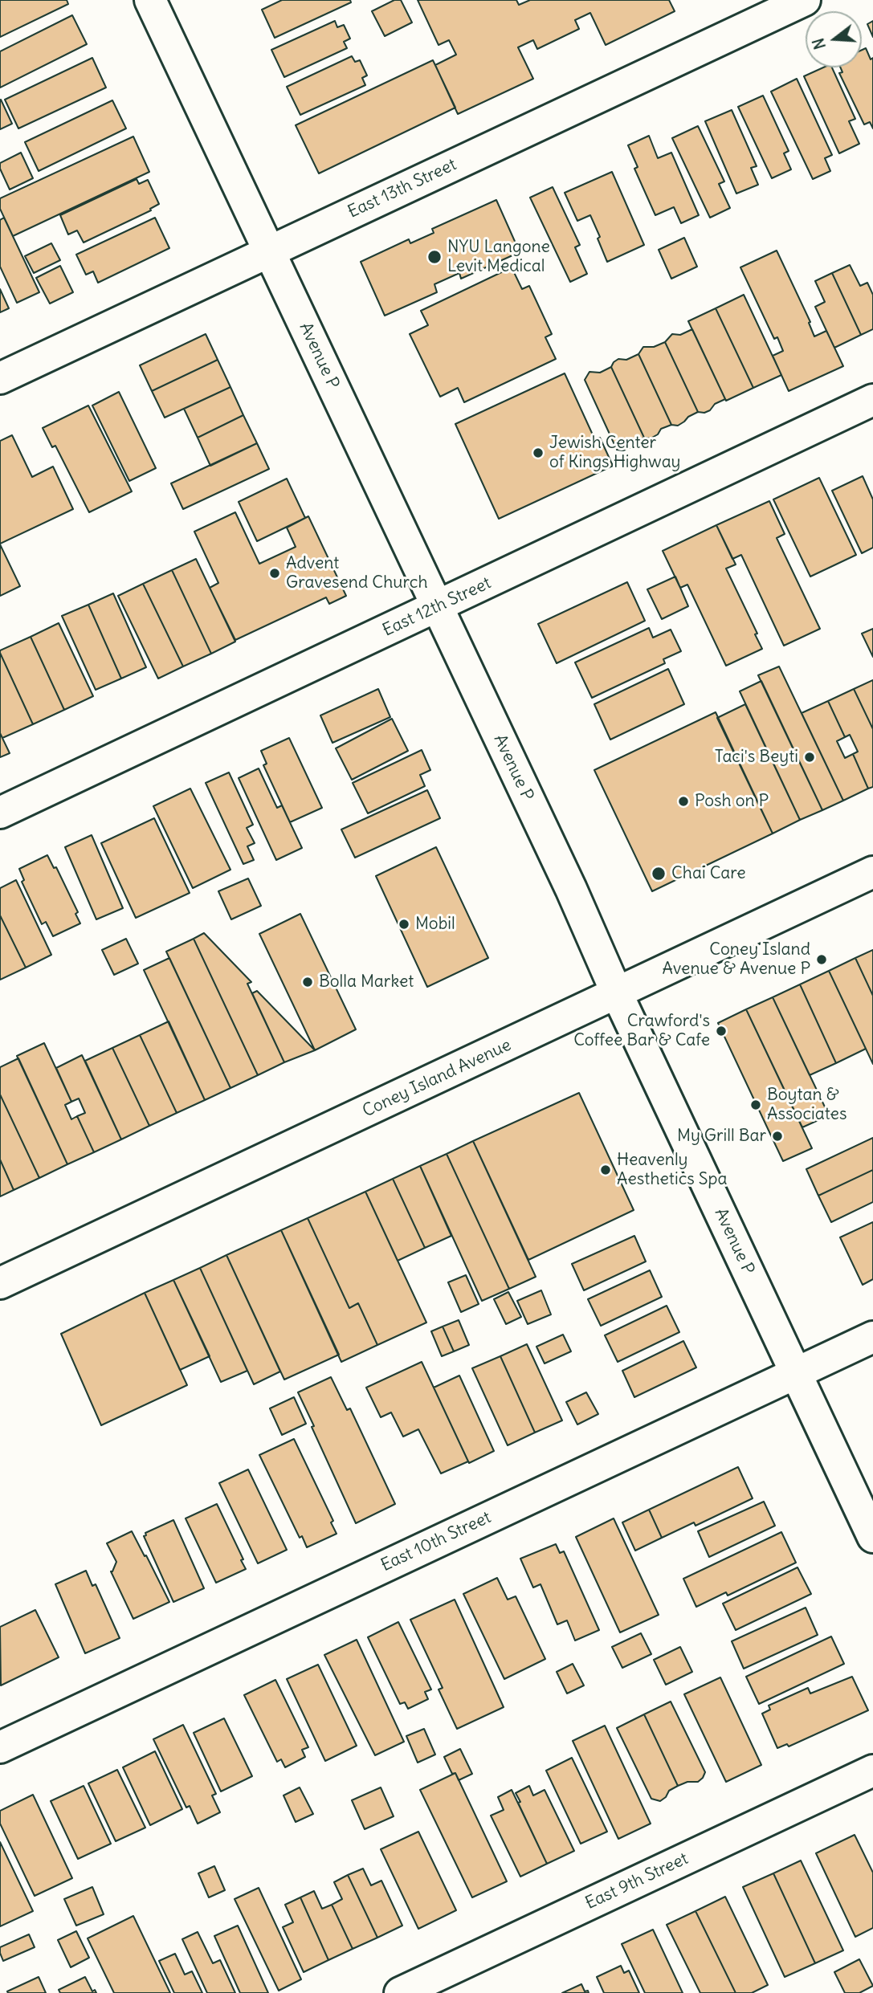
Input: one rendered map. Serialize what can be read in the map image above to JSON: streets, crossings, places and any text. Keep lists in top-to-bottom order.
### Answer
{
  "streets": {
    "street": [
      "East 13th Street",
      "Avenue P",
      "East 12th Street",
      "Coney Island Avenue",
      "East 10th Street",
      "East 9th Street"
    ]
  },
  "crossings": [
    ["East 13th Street", "Avenue P"],
    ["Avenue P", "East 12th Street"],
    ["Avenue P", "Coney Island Avenue"],
    ["Avenue P", "East 10th Street"]
  ],
  "places": [
    "NYU Langone Levit Medical",
    "Jewish Center of Kings Highway",
    "Advent Gravesend Church",
    "Taci's Beyti",
    "Posh on P",
    "Chai Care",
    "Mobil",
    "Coney Island Avenue & Avenue P",
    "Bolla Market",
    "Crawford's Coffee Bar & Cafe",
    "Boytan & Associates",
    "My Grill Bar",
    "Heavenly Aesthetics Spa"
  ],
  "north": "left"
}
